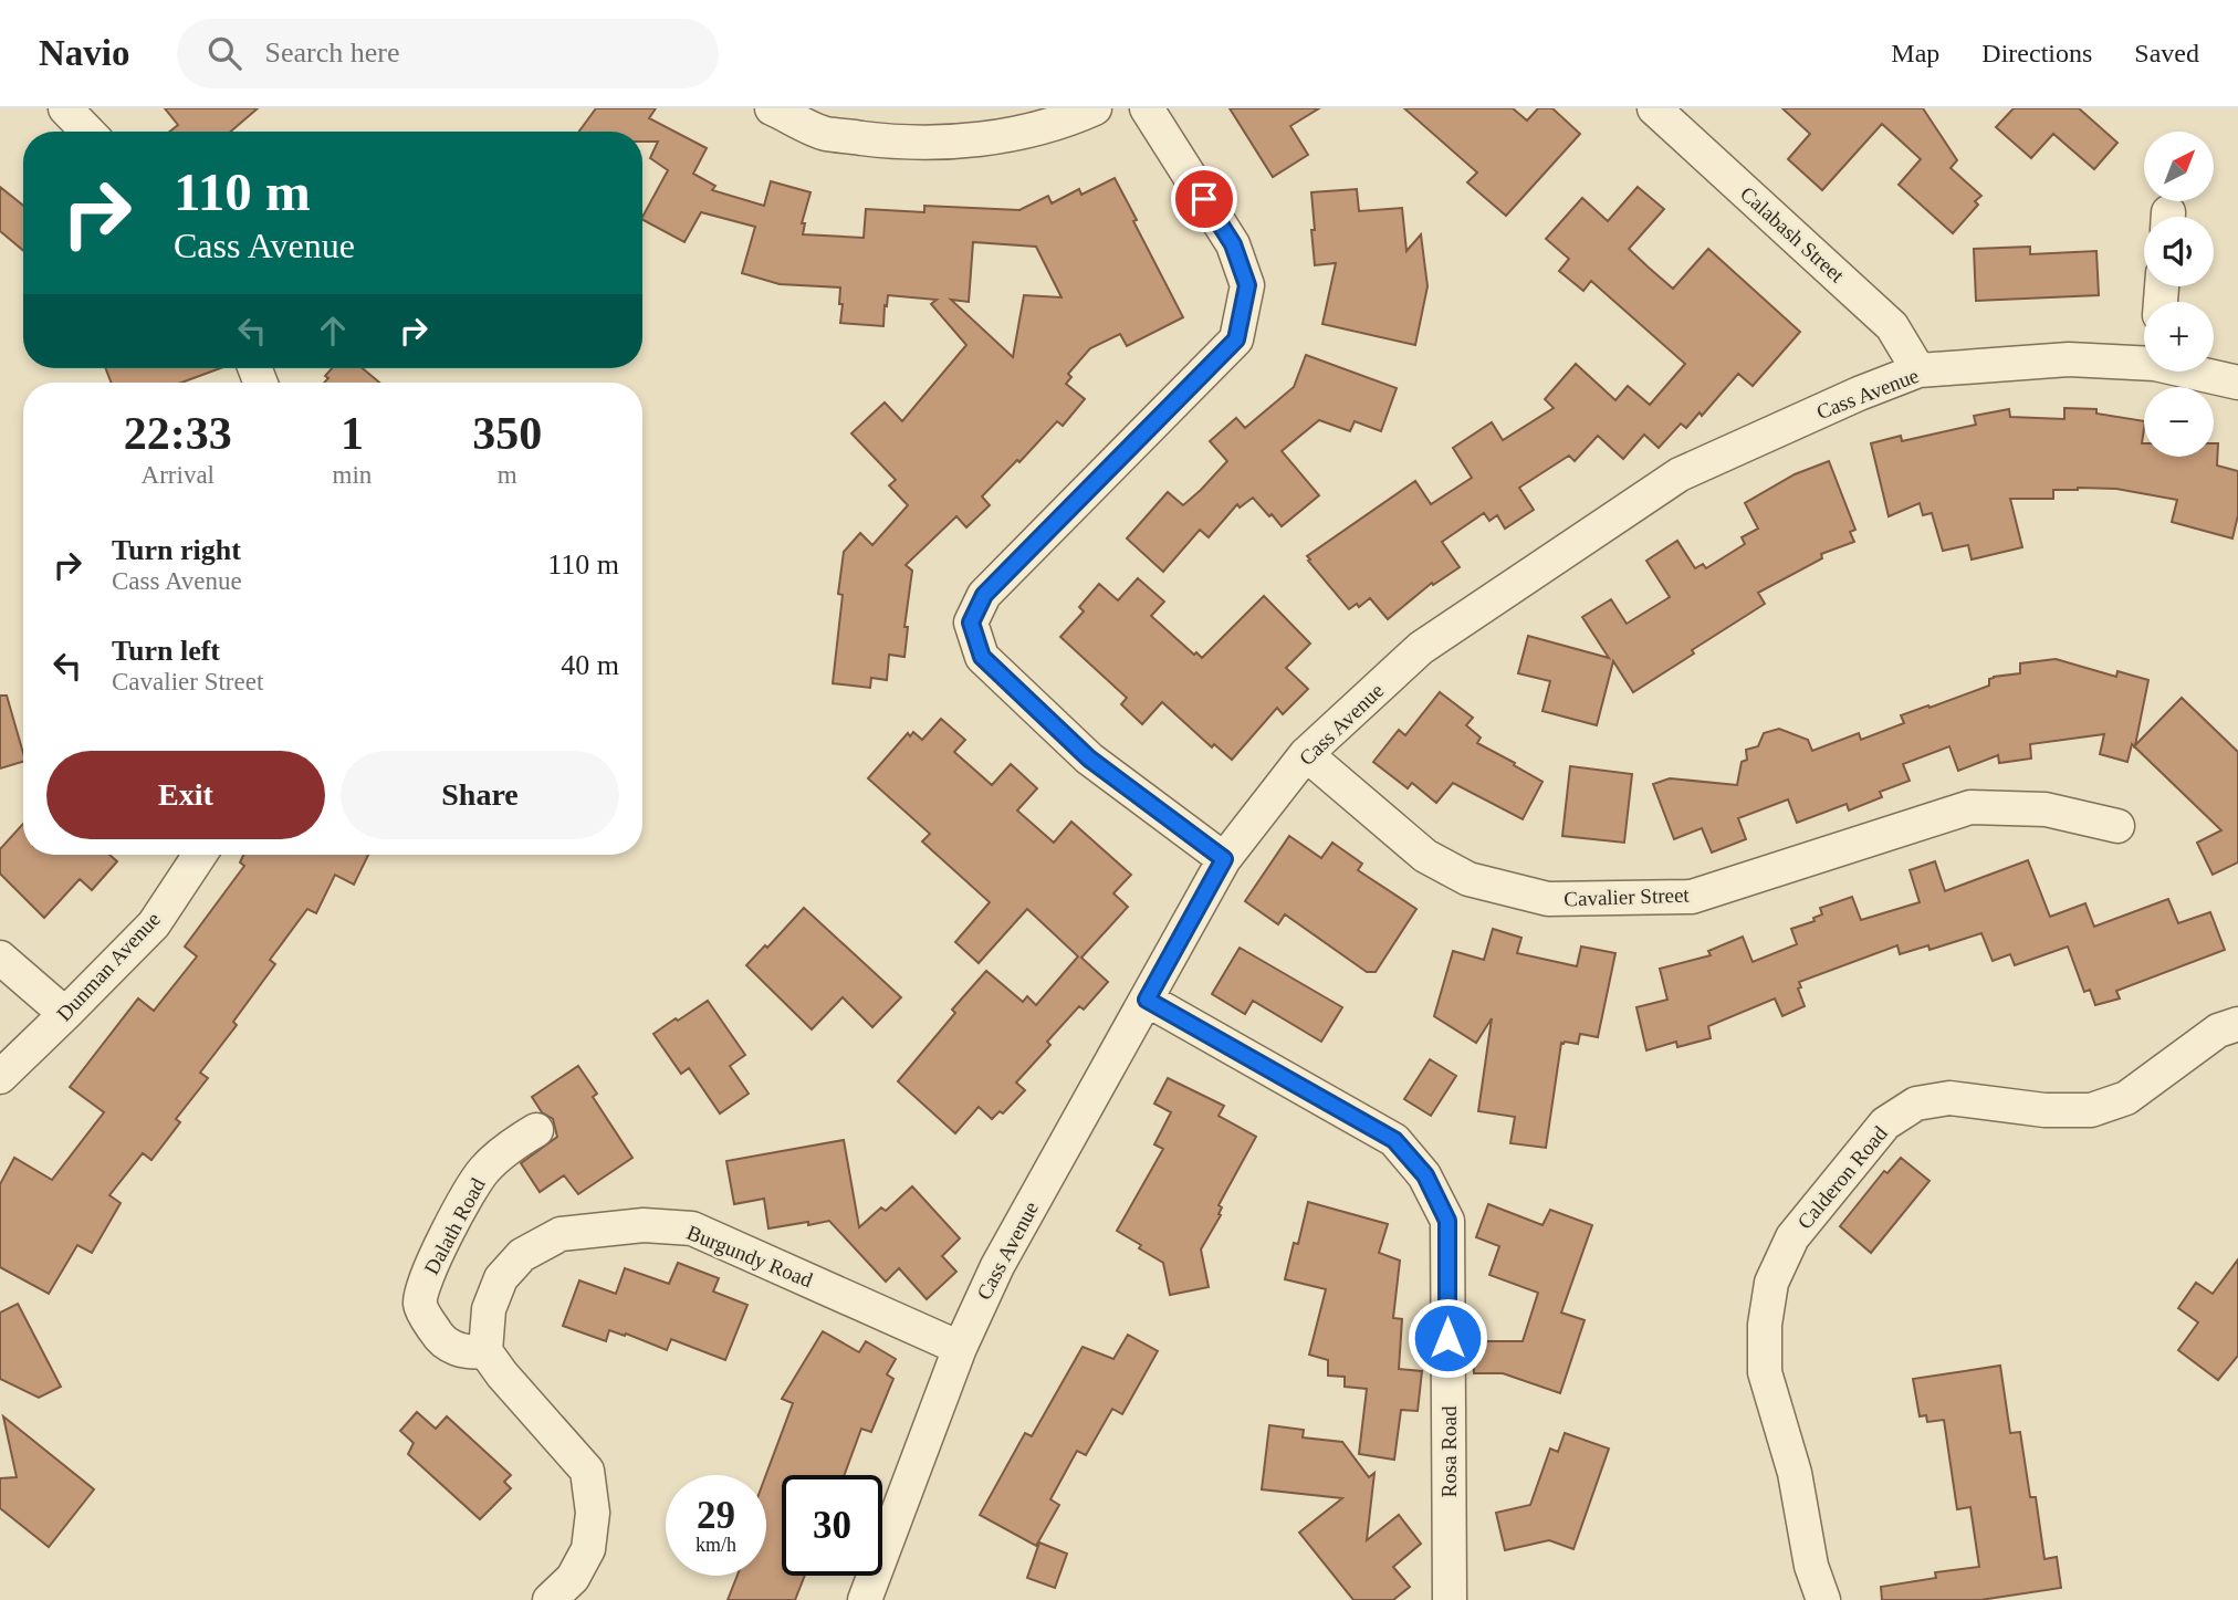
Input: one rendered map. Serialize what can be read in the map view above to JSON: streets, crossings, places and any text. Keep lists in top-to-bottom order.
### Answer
{
  "streets": {
    "street": [
      "Calabash Street",
      "Cass Avenue",
      "Cavalier Street",
      "Dunman Avenue",
      "Calderon Road",
      "Dalath Road",
      "Burgundy Road",
      "Rosa Road"
    ]
  },
  "crossings": [
    ["Calabash Street", "Cass Avenue"],
    ["Cass Avenue", "Cavalier Street"],
    ["Cass Avenue", "Burgundy Road"],
    ["Cass Avenue", "Rosa Road"],
    ["Dalath Road", "Burgundy Road"]
  ],
  "north": "top right",
  "page": {
    "header": "Navio",
    "search": "Search here",
    "nav": ["Map", "Directions", "Saved"],
    "map_buttons": ["+", "−"],
    "turn": ["110 m", "Cass Avenue"],
    "eta": [
      "22:33",
      "Arrival",
      "1",
      "min",
      "350",
      "m"
    ],
    "list": [
      {
        "name": "Turn right",
        "note": "Cass Avenue",
        "value": "110 m"
      },
      {
        "name": "Turn left",
        "note": "Cavalier Street",
        "value": "40 m"
      }
    ],
    "buttons": ["Exit", "Share"],
    "speed": "29 km/h",
    "limit": "30"
  }
}
